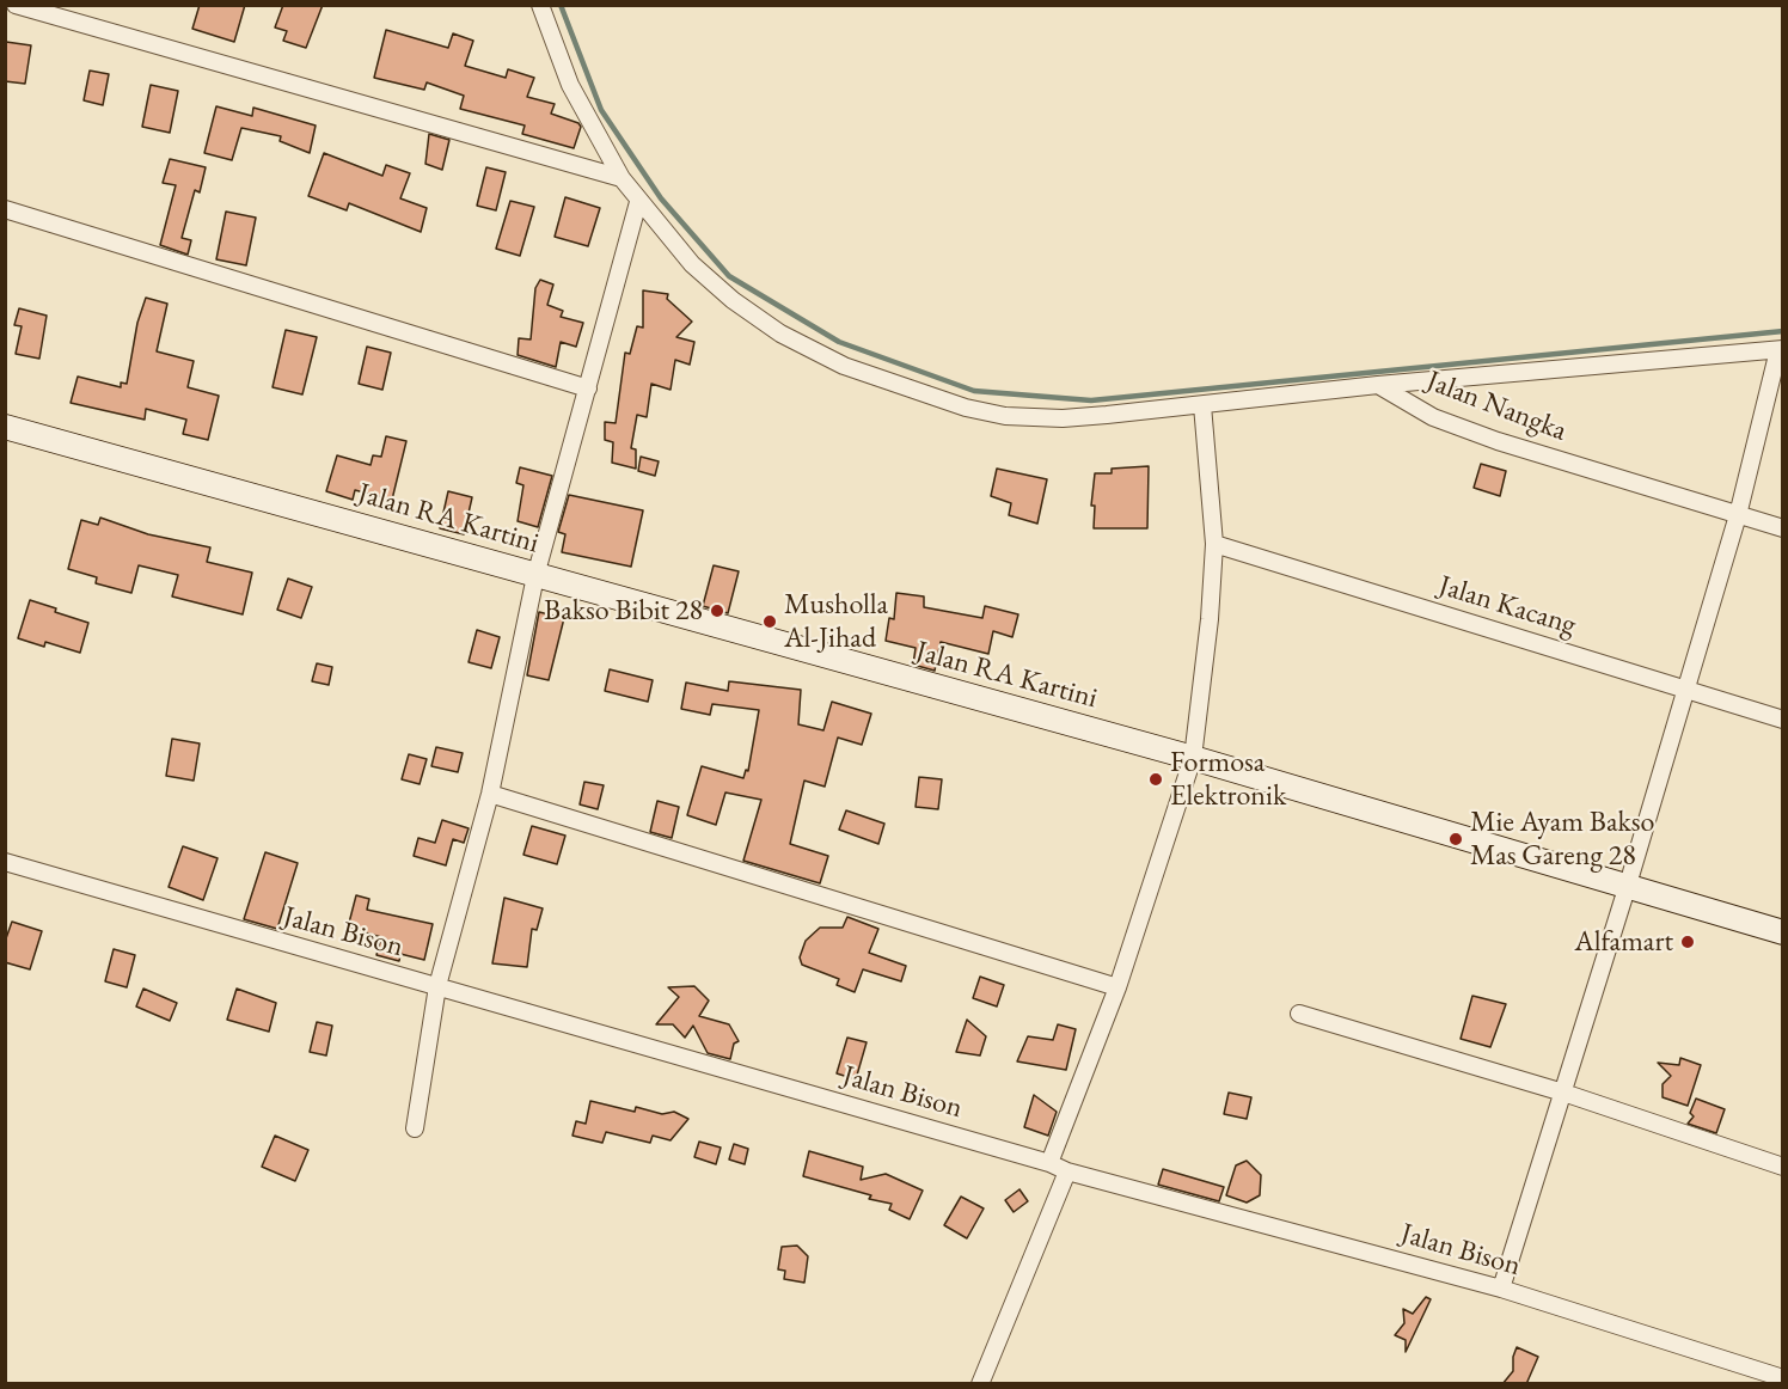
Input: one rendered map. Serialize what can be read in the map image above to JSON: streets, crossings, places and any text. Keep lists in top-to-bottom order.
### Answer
{
  "streets": {
    "main road": ["Jalan RA Kartini"],
    "street": ["Jalan Nangka", "Jalan Kacang", "Jalan Bison"]
  },
  "places": [
    "Bakso Bibit 28",
    "Musholla Al-Jihad",
    "Formosa Elektronik",
    "Mie Ayam Bakso Mas Gareng 28",
    "Alfamart"
  ]
}
